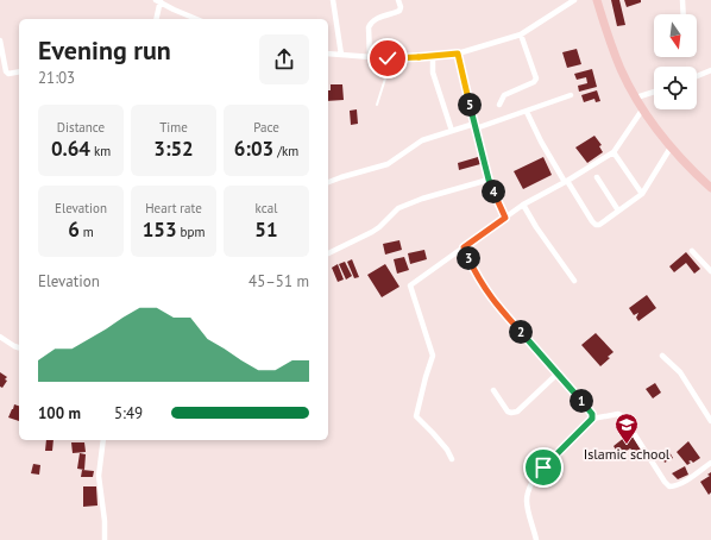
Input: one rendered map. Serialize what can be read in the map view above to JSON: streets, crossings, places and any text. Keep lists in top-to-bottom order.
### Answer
{
  "places": {
    "school or university": ["Islamic school"]
  },
  "north": "bottom",
  "page": {
    "heading": ["Evening run", "21:03"],
    "pins": [
      "5",
      "4",
      "3",
      "2",
      "1"
    ],
    "stats": [
      ["Distance", "0.64 km"],
      ["Time", "3:52"],
      ["Pace", "6:03 /km"],
      ["Elevation", "6 m"],
      ["Heart rate", "153 bpm"],
      ["kcal", "51"]
    ],
    "chart": ["Elevation", "45–51 m"],
    "list": [
      {
        "name": "100 m",
        "note": "5:49"
      }
    ]
  }
}
